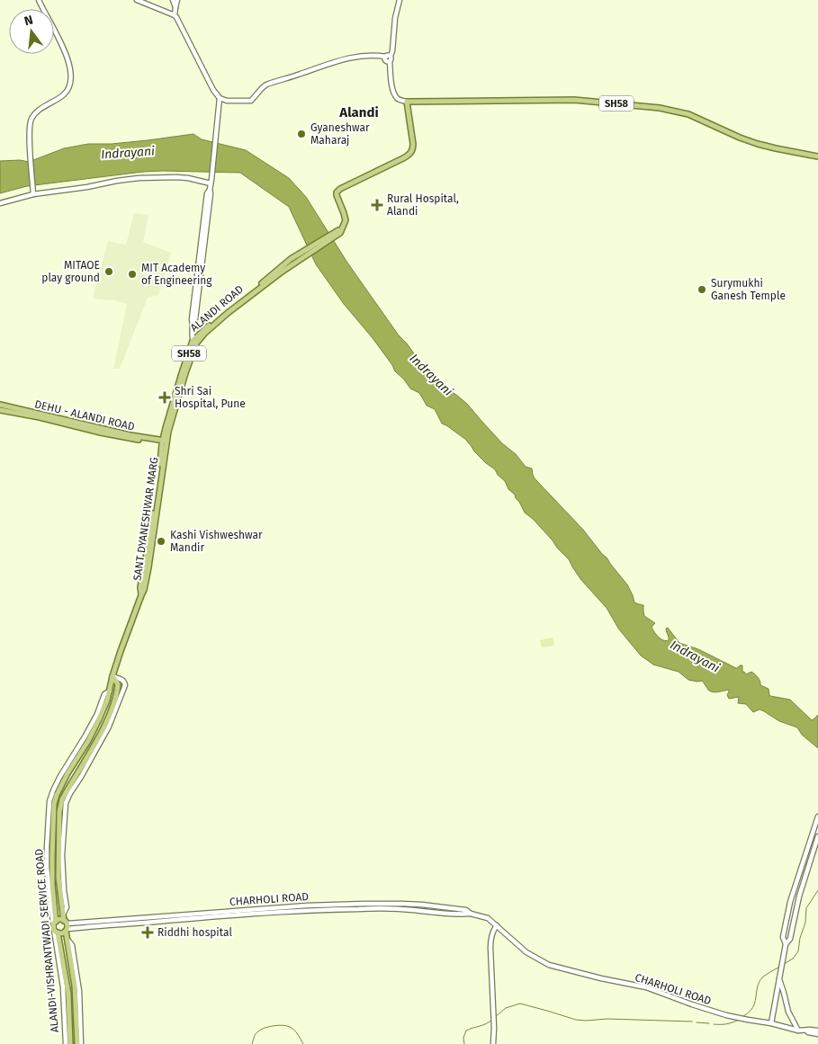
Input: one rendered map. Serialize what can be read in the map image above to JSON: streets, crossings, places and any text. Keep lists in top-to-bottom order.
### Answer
{
  "streets": {
    "main road": [
      "SH58",
      "ALANDI ROAD",
      "DEHU - ALANDI ROAD",
      "SANT DYANESHWAR MARG"
    ],
    "street": ["CHARHOLI ROAD", "ALANDI-VISHRANTWADI SERVICE ROAD"]
  },
  "crossings": [
    ["SH58", "ALANDI ROAD"],
    ["ALANDI ROAD", "DEHU - ALANDI ROAD"],
    ["ALANDI ROAD", "SANT DYANESHWAR MARG"],
    ["DEHU - ALANDI ROAD", "SANT DYANESHWAR MARG"]
  ],
  "districts": ["Alandi"],
  "water": ["Indrayani"],
  "places": {
    "other": [
      "Gyaneshwar Maharaj",
      "MITAOE play ground",
      "MIT Academy of Engineering",
      "Surymukhi Ganesh Temple",
      "Kashi Vishweshwar Mandir"
    ],
    "health": ["Rural Hospital, Alandi", "Shri Sai Hospital, Pune", "Riddhi hospital"]
  },
  "north": "top"
}
